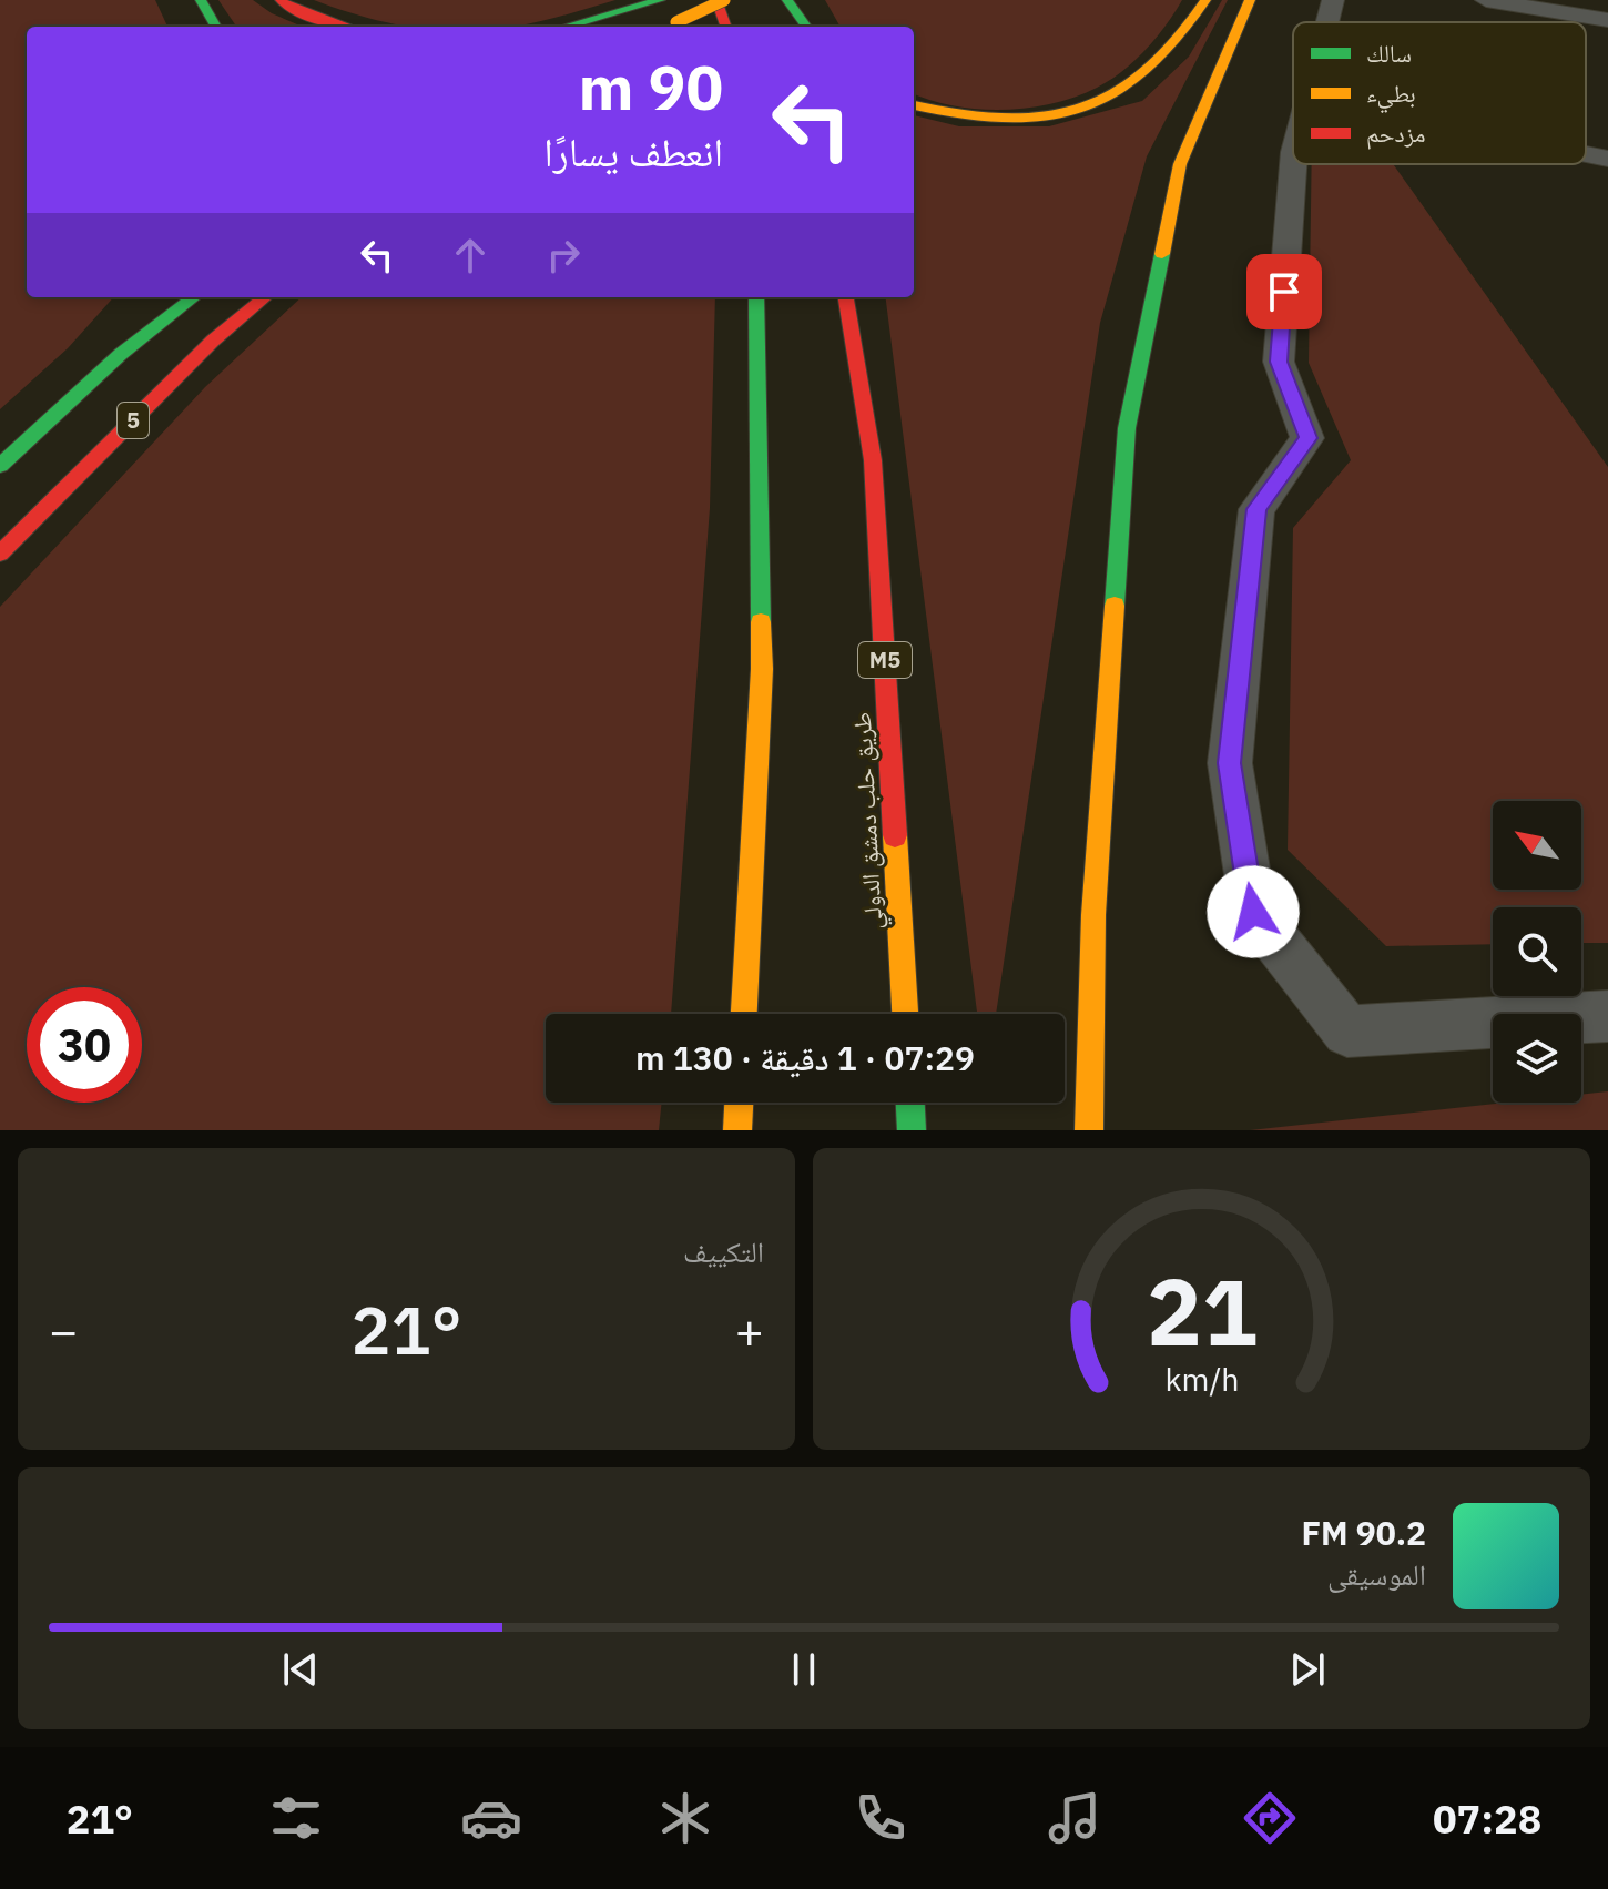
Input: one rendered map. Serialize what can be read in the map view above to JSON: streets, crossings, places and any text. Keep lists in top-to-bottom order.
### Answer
{
  "streets": {
    "highway": ["5", "M5", "طريق حلب دمشق الدولي"]
  },
  "legend": ["سالك", "بطيء", "مزدحم"],
  "north": "top left",
  "page": {
    "turn": ["90 m", "انعطف يسارًا"],
    "limit": "30",
    "trip": "07:29 · 1 دقيقة · 130 m",
    "tile": "التكييف",
    "heat": ["−", "21°", "+"],
    "song": ["90.2 FM", "الموسيقى"],
    "tabs": ["07:28", "21°"],
    "gauge": ["21", "km/h"]
  }
}
